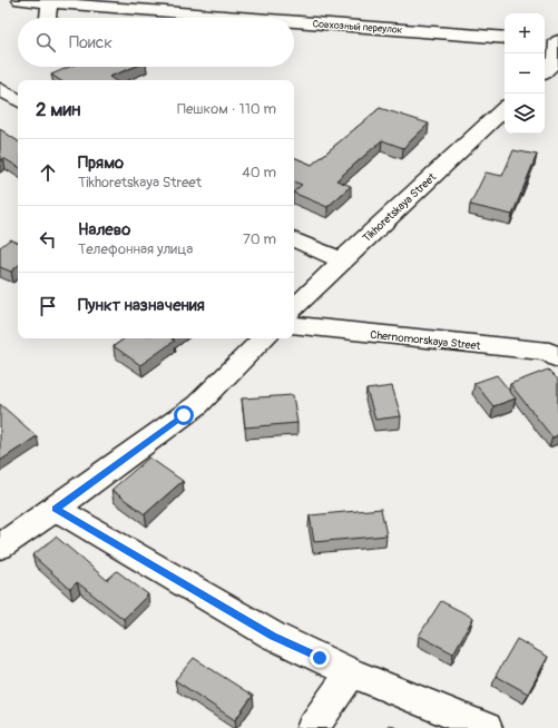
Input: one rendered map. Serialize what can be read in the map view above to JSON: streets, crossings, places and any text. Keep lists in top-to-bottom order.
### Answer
{
  "streets": {
    "street": ["Совхозный переулок", "Tikhoretskaya Street", "Chernomorskaya Street"]
  },
  "page": {
    "map_buttons": ["+", "−"],
    "search": "Поиск",
    "heading": ["2 мин", "Пешком · 110 m"],
    "list": [
      ["Прямо", "Tikhoretskaya Street", "40 m"],
      ["Налево", "Телефонная улица", "70 m"],
      "Пункт назначения"
    ]
  }
}
